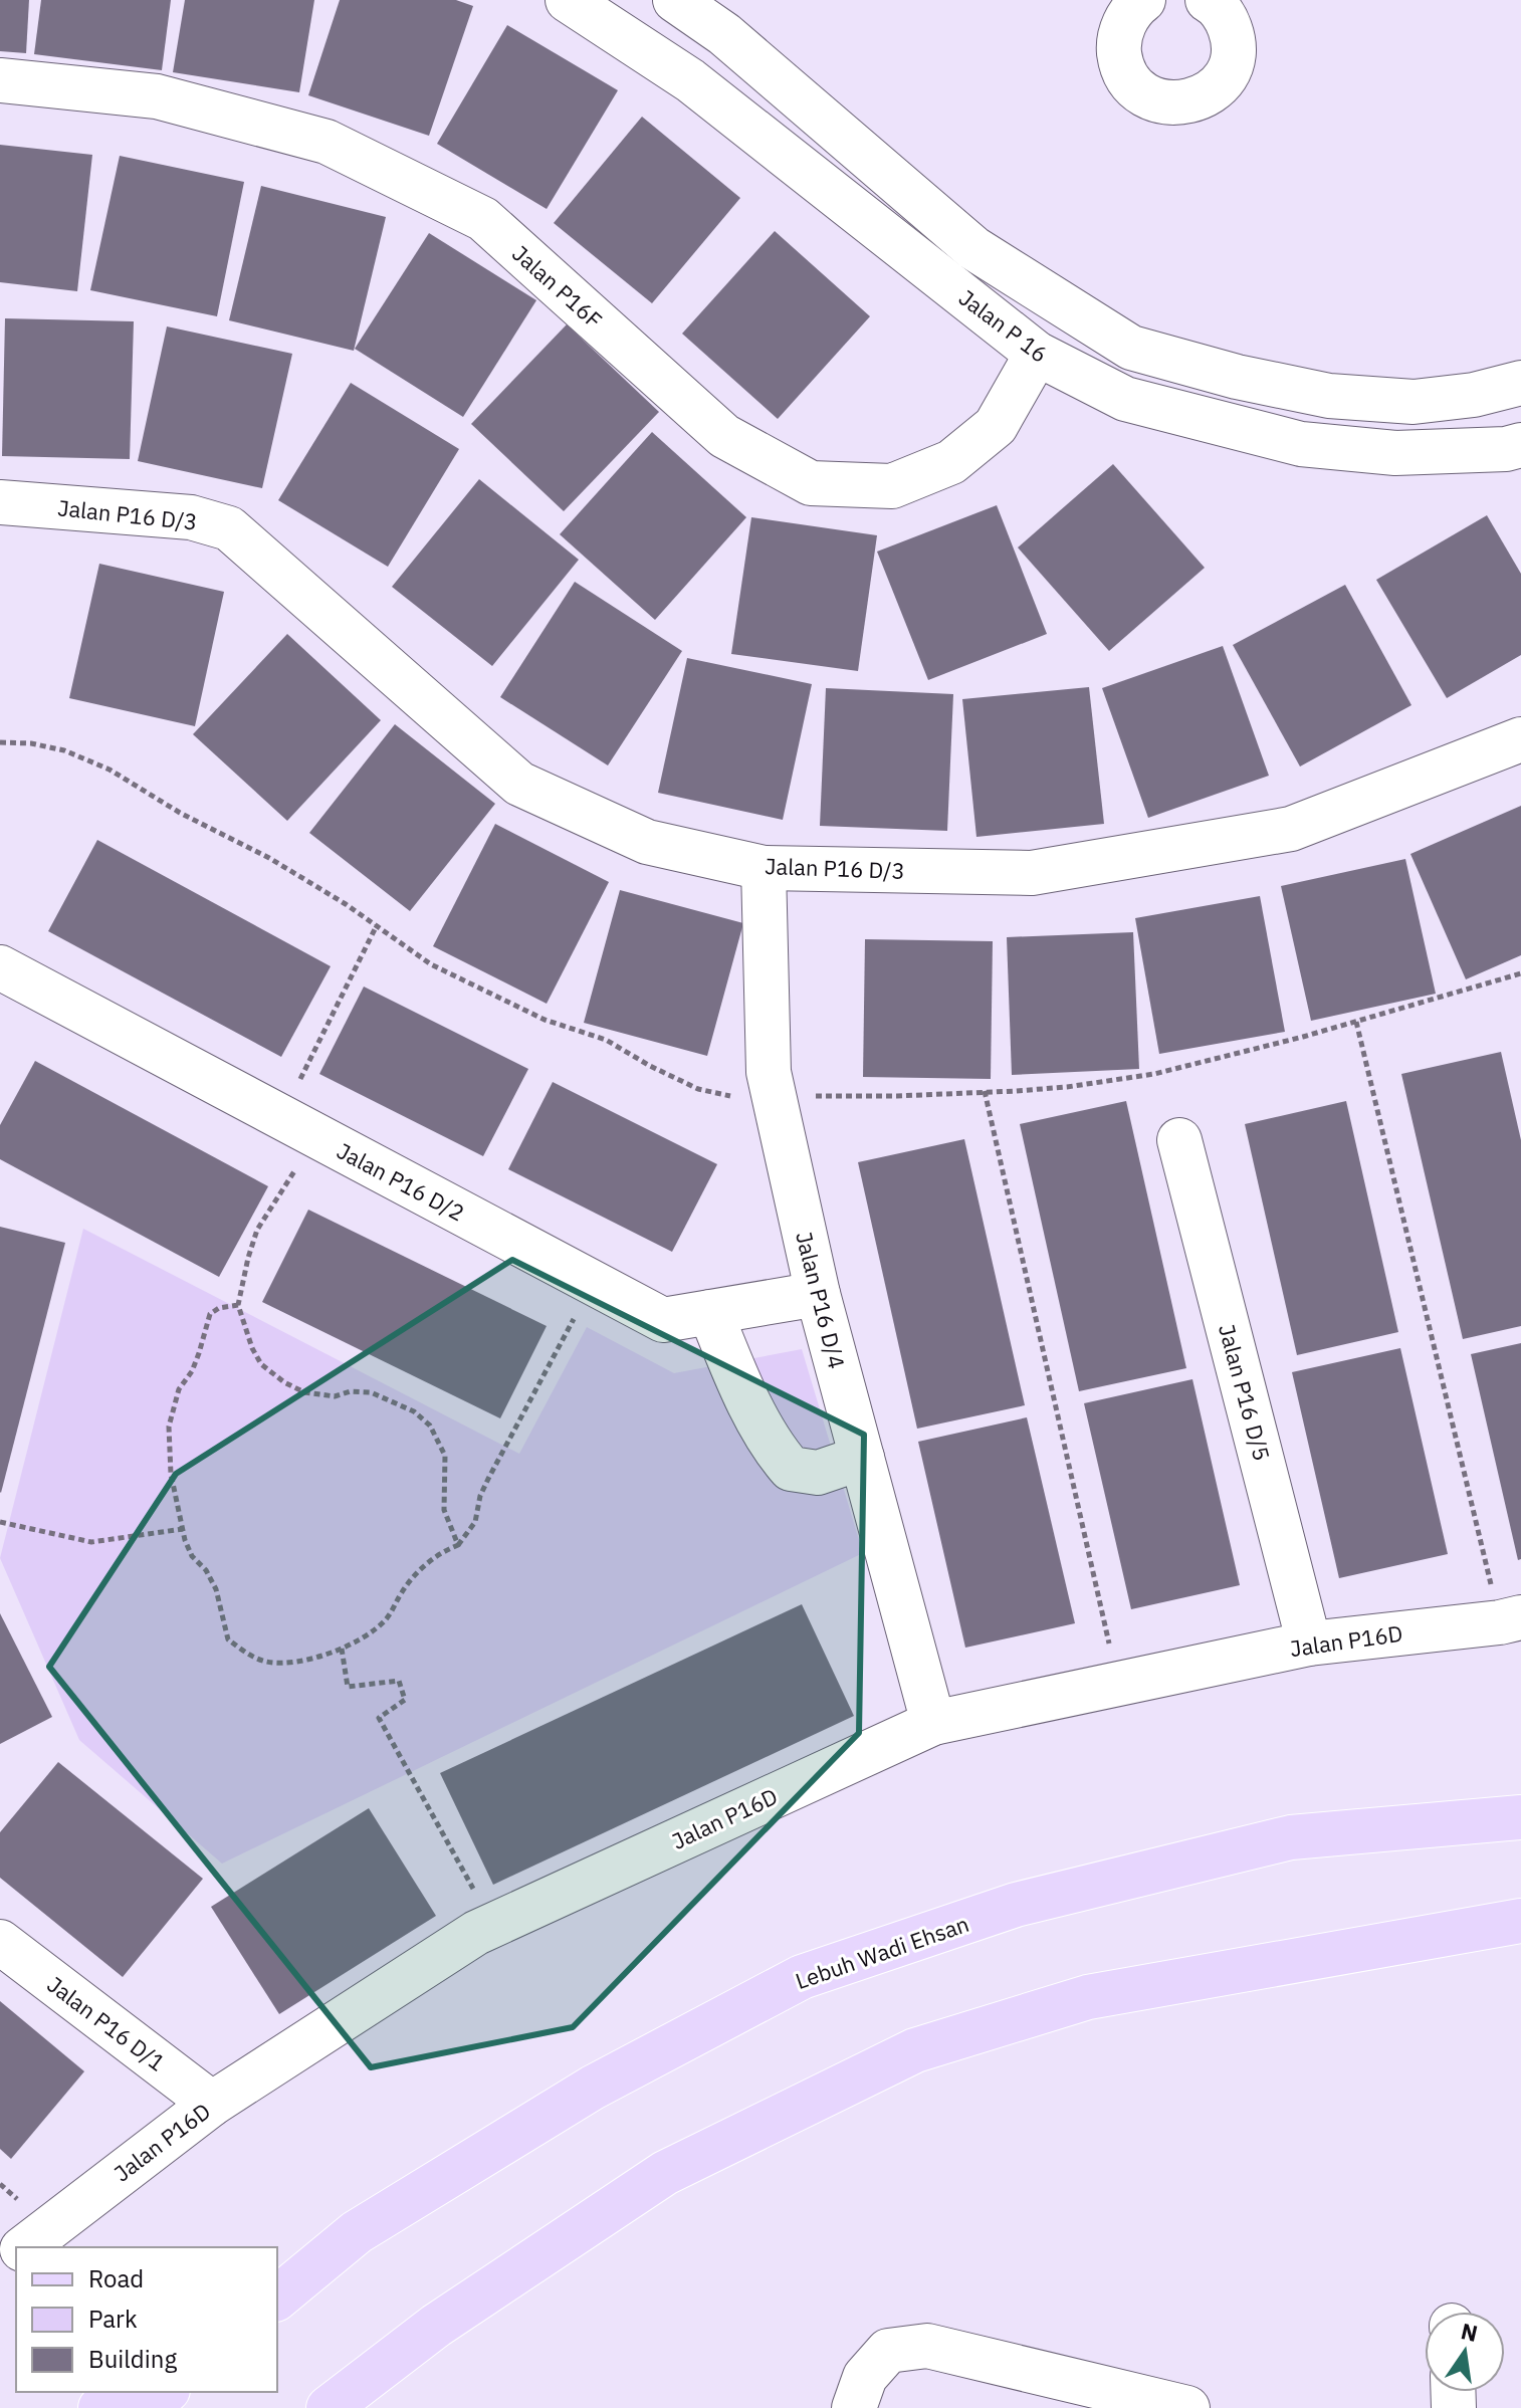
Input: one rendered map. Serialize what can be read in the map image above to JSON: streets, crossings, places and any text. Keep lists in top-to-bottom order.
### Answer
{
  "streets": {
    "main road": ["Lebuh Wadi Ehsan"],
    "street": [
      "Jalan P16F",
      "Jalan P 16",
      "Jalan P16 D/3",
      "Jalan P16 D/2",
      "Jalan P16 D/4",
      "Jalan P16 D/5",
      "Jalan P16D",
      "Jalan P16 D/1"
    ]
  },
  "crossings": [
    ["Jalan P16F", "Jalan P 16"],
    ["Jalan P16 D/3", "Jalan P16 D/4"],
    ["Jalan P16 D/2", "Jalan P16 D/4"],
    ["Jalan P16 D/4", "Jalan P16D"],
    ["Jalan P16 D/5", "Jalan P16D"],
    ["Jalan P16D", "Jalan P16 D/1"]
  ],
  "legend": ["Road", "Park", "Building"],
  "north": "top"
}
